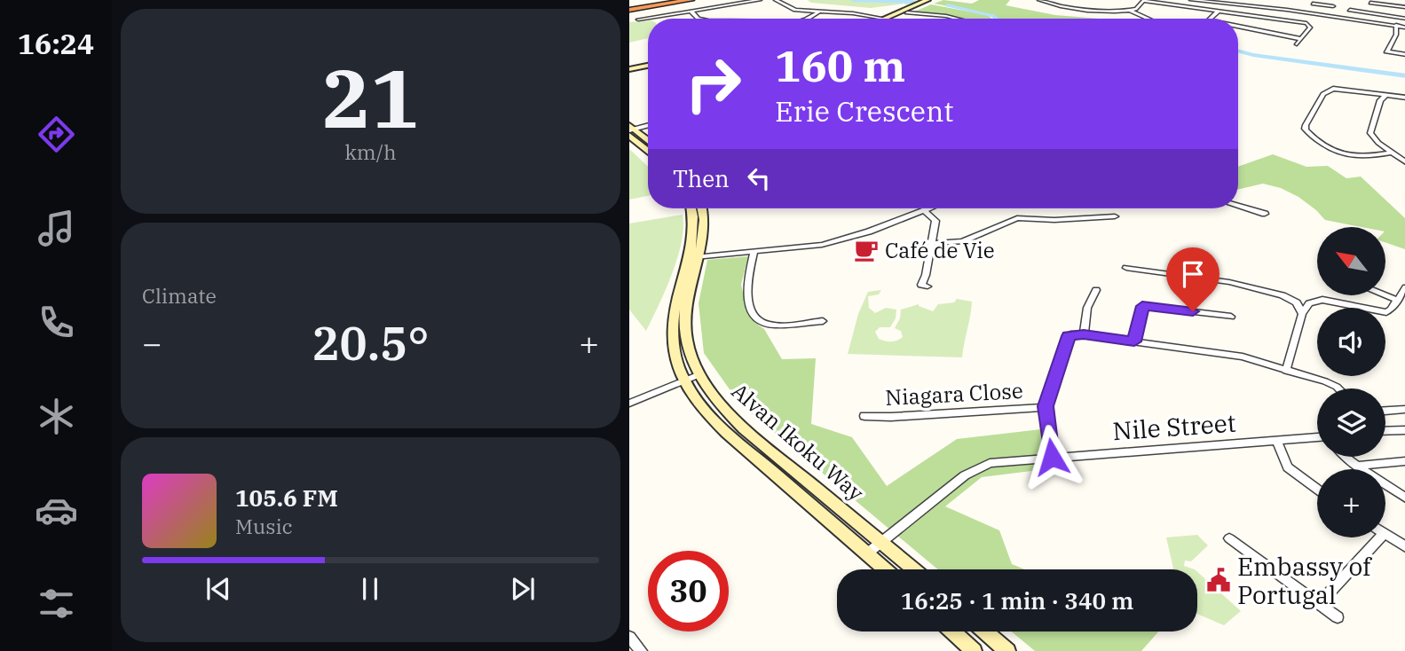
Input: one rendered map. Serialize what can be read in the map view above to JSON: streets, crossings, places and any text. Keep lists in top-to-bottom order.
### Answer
{
  "streets": {
    "street": ["Niagara Close", "Nile Street", "Alvan Ikoku Way"]
  },
  "crossings": [
    ["Nile Street", "Alvan Ikoku Way"]
  ],
  "places": {
    "cafe": ["Café de Vie"],
    "public building": ["Embassy of Portugal"]
  },
  "north": "top left",
  "page": {
    "tabs": "16:24",
    "tile": [
      ["21", "km/h"],
      "Climate"
    ],
    "turn": ["160 m", "Erie Crescent"],
    "then": "Then",
    "map_buttons": "+",
    "heat": ["−", "20.5°", "+"],
    "song": ["105.6 FM", "Music"],
    "limit": "30",
    "trip": "16:25 · 1 min · 340 m"
  }
}
